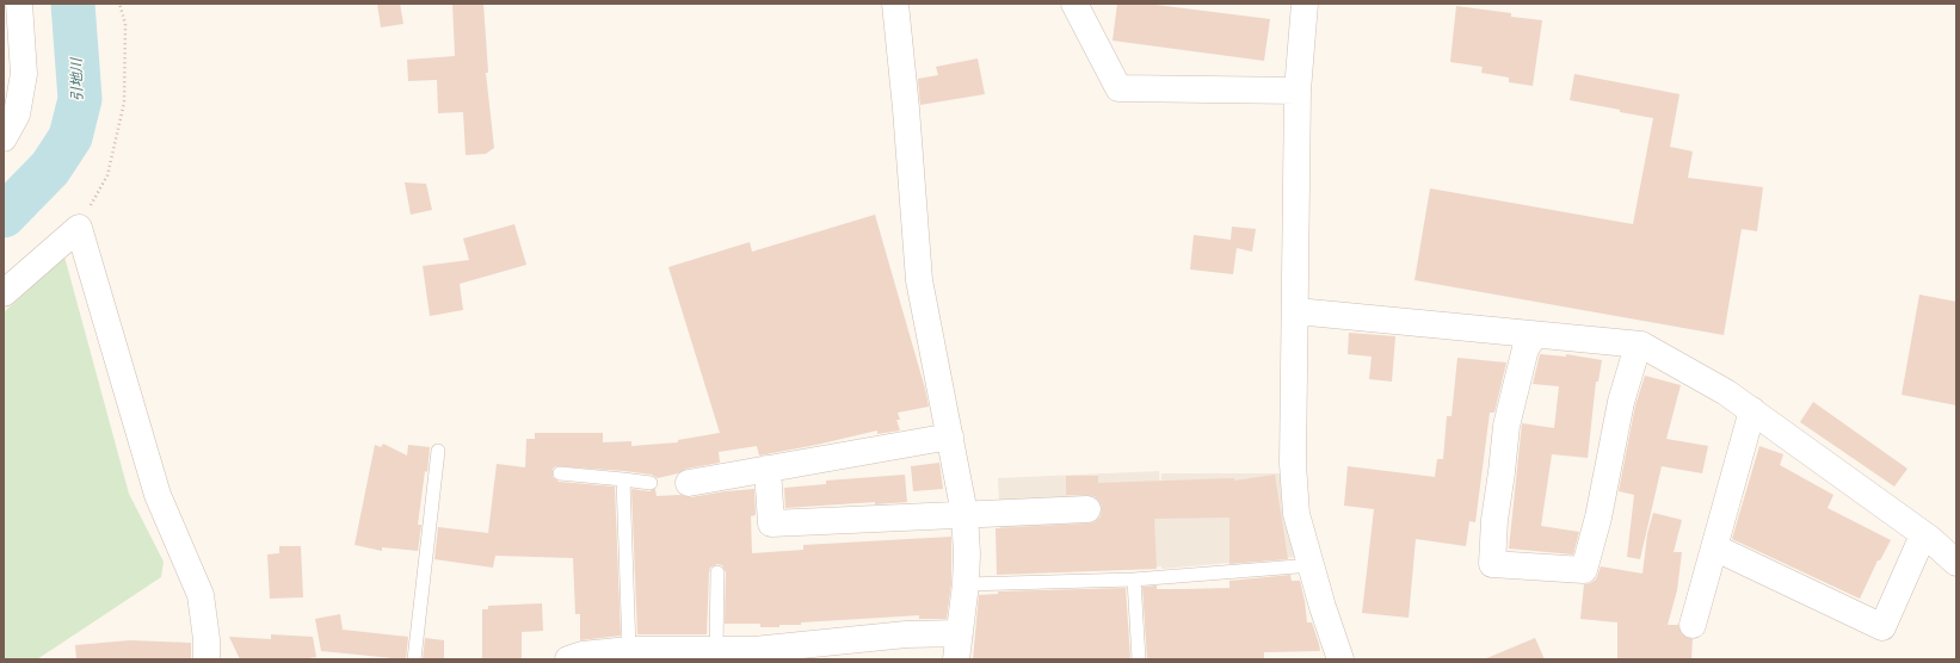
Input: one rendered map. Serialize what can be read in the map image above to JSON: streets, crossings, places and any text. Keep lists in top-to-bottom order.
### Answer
{
  "water": ["引地川"]
}
